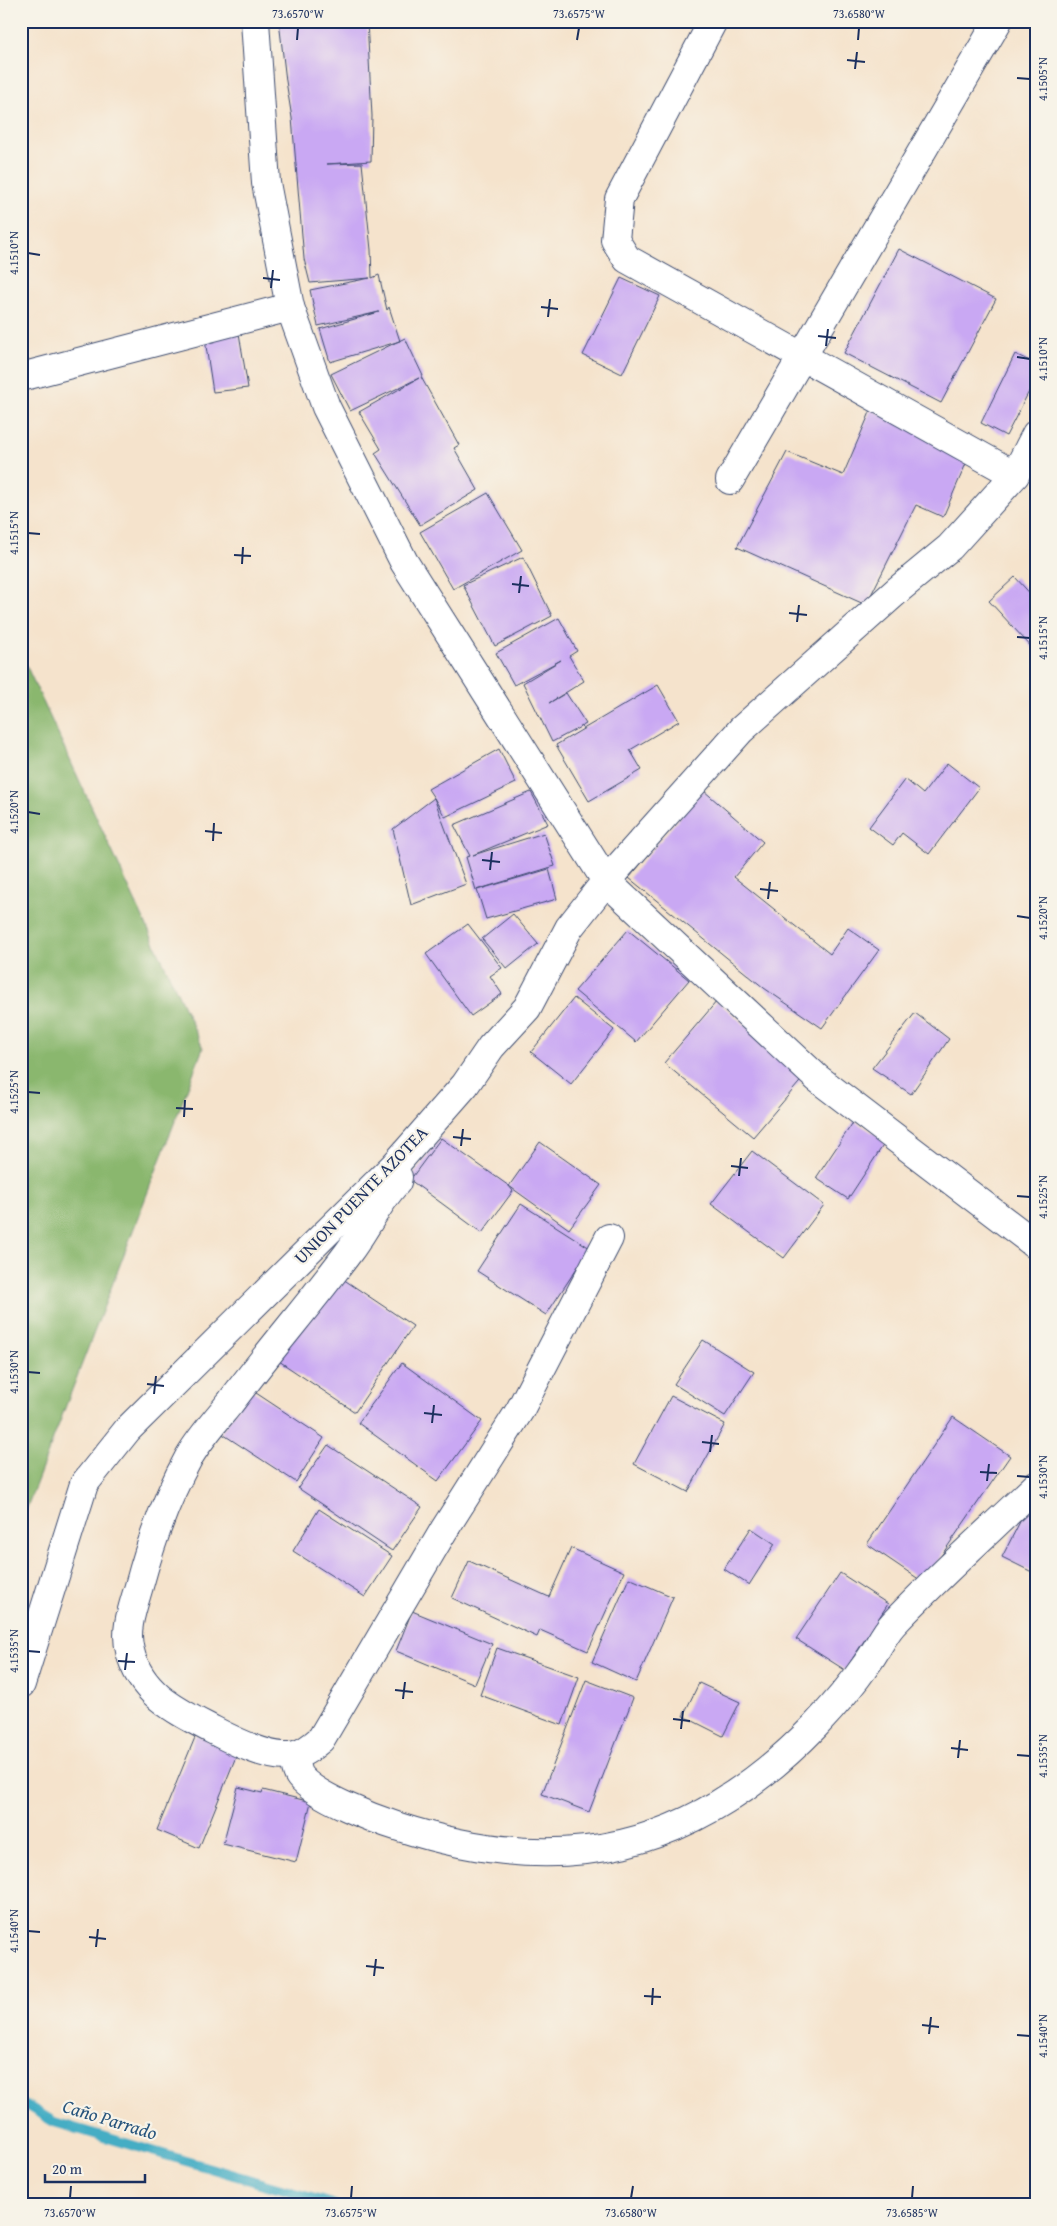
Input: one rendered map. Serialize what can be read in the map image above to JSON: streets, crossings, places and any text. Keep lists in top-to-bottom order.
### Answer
{
  "streets": {
    "street": ["UNION PUENTE AZOTEA"]
  },
  "water": ["Caño Parrado"],
  "scale_bar": "20 m",
  "coordinates": [
    "73.6570°W",
    "73.6575°W",
    "73.6580°W",
    "4.1505°N",
    "4.1510°N",
    "4.1515°N",
    "4.1520°N",
    "4.1525°N",
    "4.1530°N",
    "4.1535°N",
    "4.1540°N",
    "73.6585°W"
  ]
}
